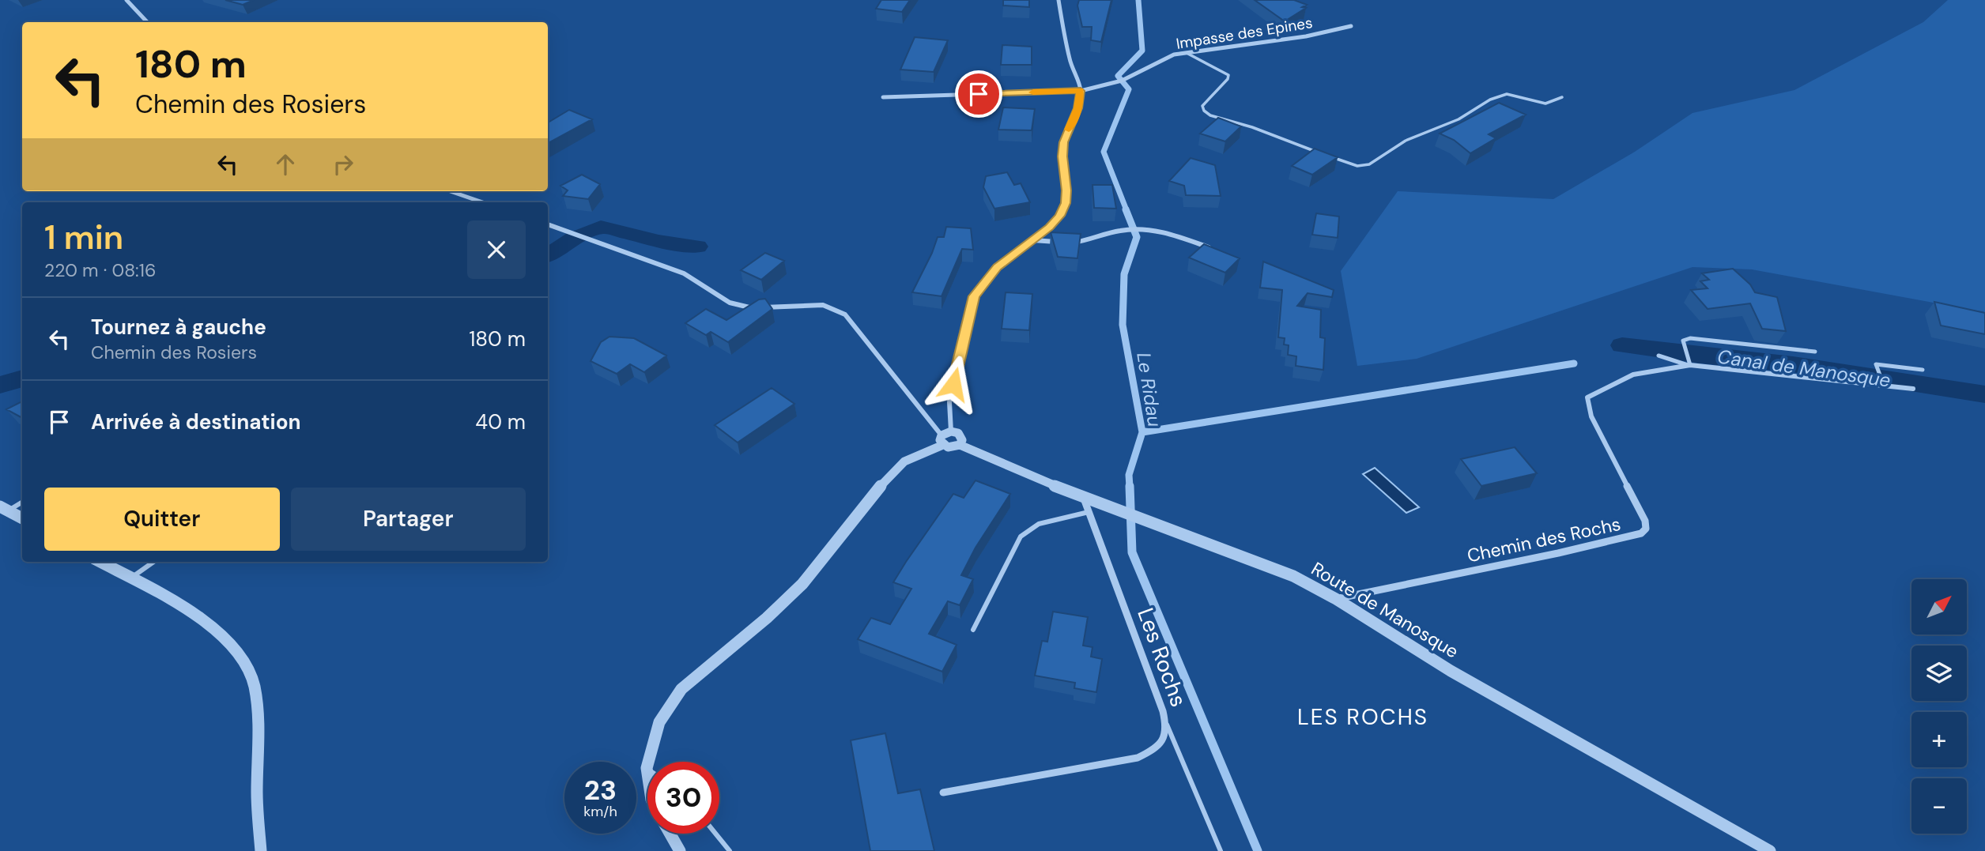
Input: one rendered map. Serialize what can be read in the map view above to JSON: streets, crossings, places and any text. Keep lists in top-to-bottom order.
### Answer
{
  "streets": {
    "street": [
      "Impasse des Epines",
      "Chemin des Rochs",
      "Route de Manosque",
      "Les Rochs"
    ]
  },
  "crossings": [
    ["Chemin des Rochs", "Route de Manosque"],
    ["Route de Manosque", "Les Rochs"]
  ],
  "districts": ["LES ROCHS"],
  "water": ["Canal de Manosque", "Le Ridau"],
  "north": "top right",
  "page": {
    "turn": ["180 m", "Chemin des Rosiers"],
    "heading": ["1 min", "220 m · 08:16"],
    "list": [
      {
        "name": "Tournez à gauche",
        "note": "Chemin des Rosiers",
        "value": "180 m"
      },
      {
        "name": "Arrivée à destination",
        "value": "40 m"
      }
    ],
    "buttons": ["Quitter", "Partager"],
    "map_buttons": ["+", "−"],
    "speed": "23 km/h",
    "limit": "30"
  }
}
